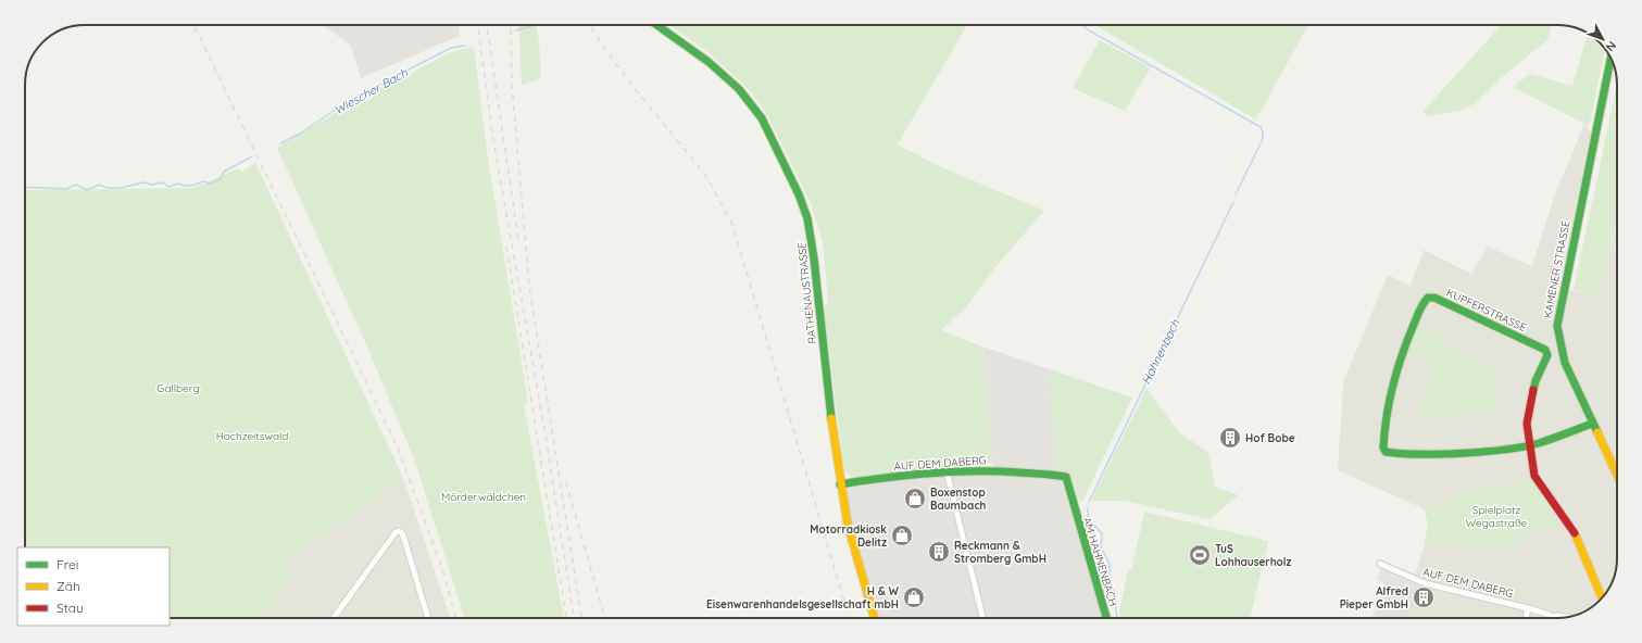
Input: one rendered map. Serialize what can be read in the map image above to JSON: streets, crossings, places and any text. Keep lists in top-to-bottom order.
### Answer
{
  "streets": {
    "street": [
      "KAMENER STRASSE",
      "RATHENAUSTRASSE",
      "KUPFERSTRASSE",
      "AUF DEM DABERG",
      "AM HAHNENBACH"
    ]
  },
  "crossings": [
    ["RATHENAUSTRASSE", "AUF DEM DABERG"],
    ["AUF DEM DABERG", "AM HAHNENBACH"]
  ],
  "water": ["Wiescher Bach", "Hahnenbach"],
  "parks": [
    "Gallberg",
    "Hochzeitswald",
    "Mörderwäldchen",
    "Spielplatz Wegastraße"
  ],
  "places": {
    "building": ["Hof Bobe", "Reckmann & Stromberg GmbH", "Alfred Pieper GmbH"],
    "shop": ["Boxenstop Baumbach", "Motorradkiosk Delitz", "H & W Eisenwarenhandelsgesellschaft mbH"],
    "sports": ["TuS Lohhauserholz"]
  },
  "legend": ["Frei", "Zäh", "Stau"],
  "north": "bottom right"
}
